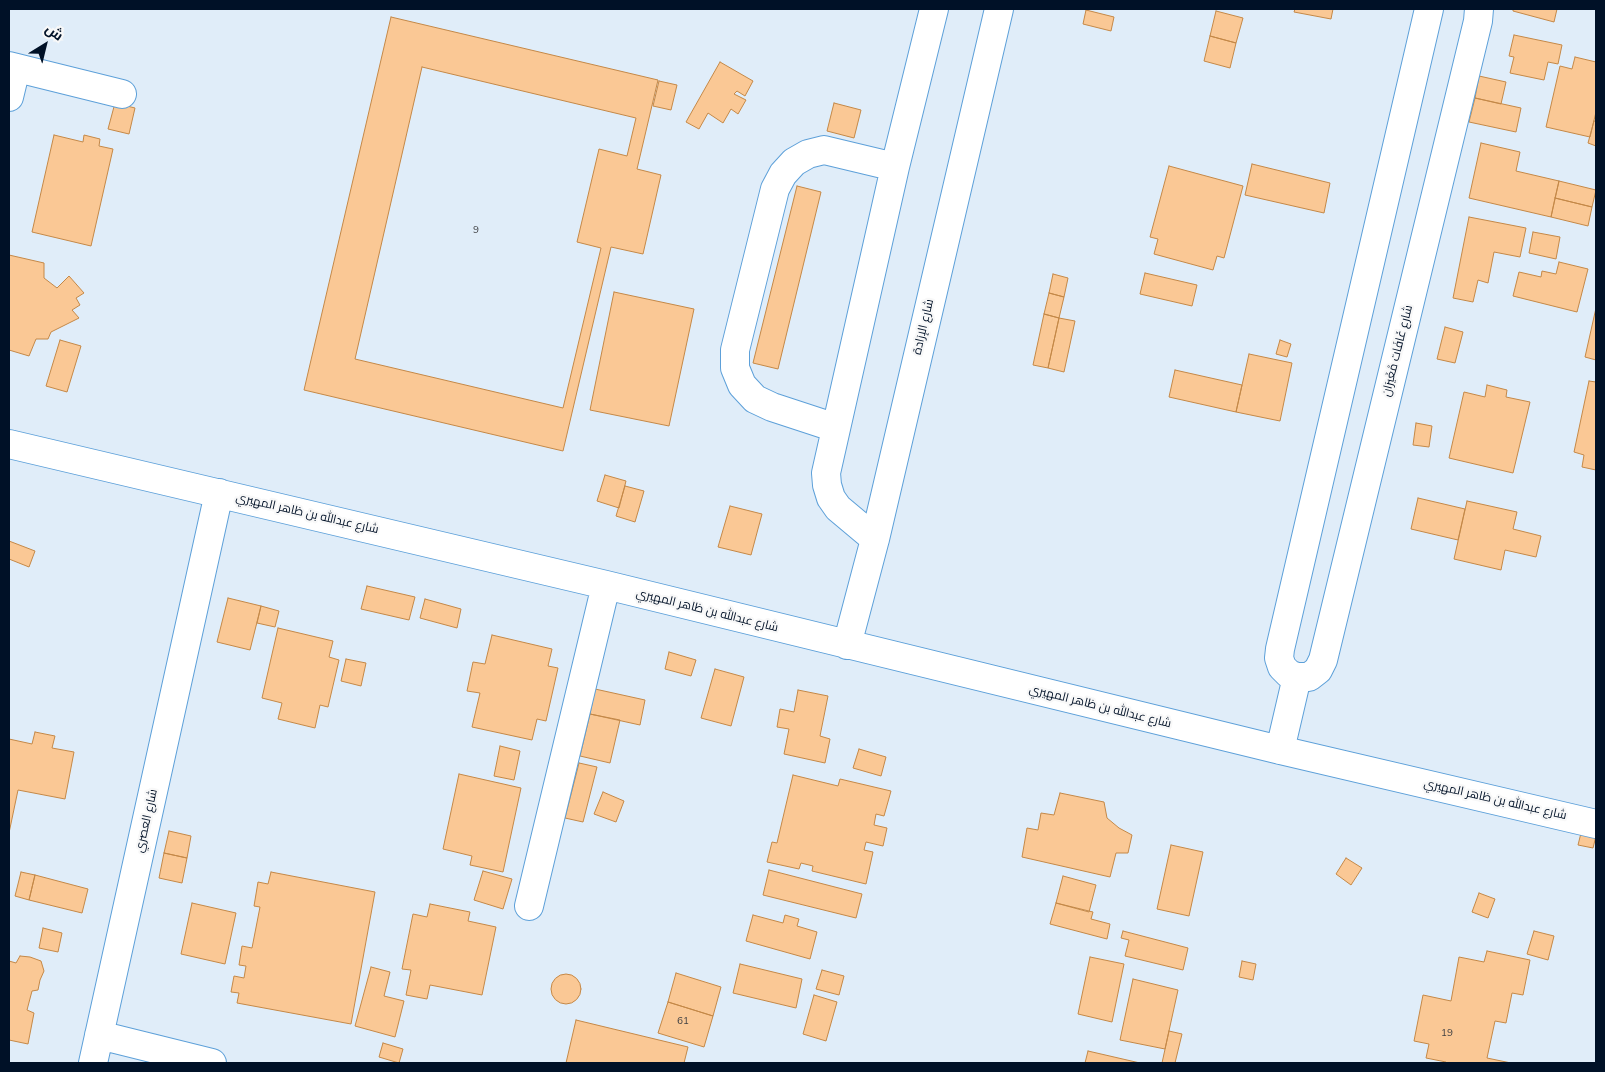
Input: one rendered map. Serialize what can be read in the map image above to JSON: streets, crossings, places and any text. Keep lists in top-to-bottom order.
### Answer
{
  "streets": {
    "street": [
      "شارع الإرَادة",
      "شارع غَافَات مْغَيرَان",
      "شارع عبدالله بن ظاهر المهيري",
      "شارع العصري"
    ]
  },
  "crossings": [
    ["شارع الإرَادة", "شارع عبدالله بن ظاهر المهيري"],
    ["شارع عبدالله بن ظاهر المهيري", "شارع العصري"]
  ],
  "house_numbers": ["9", "61", "19"],
  "north": "top right"
}
